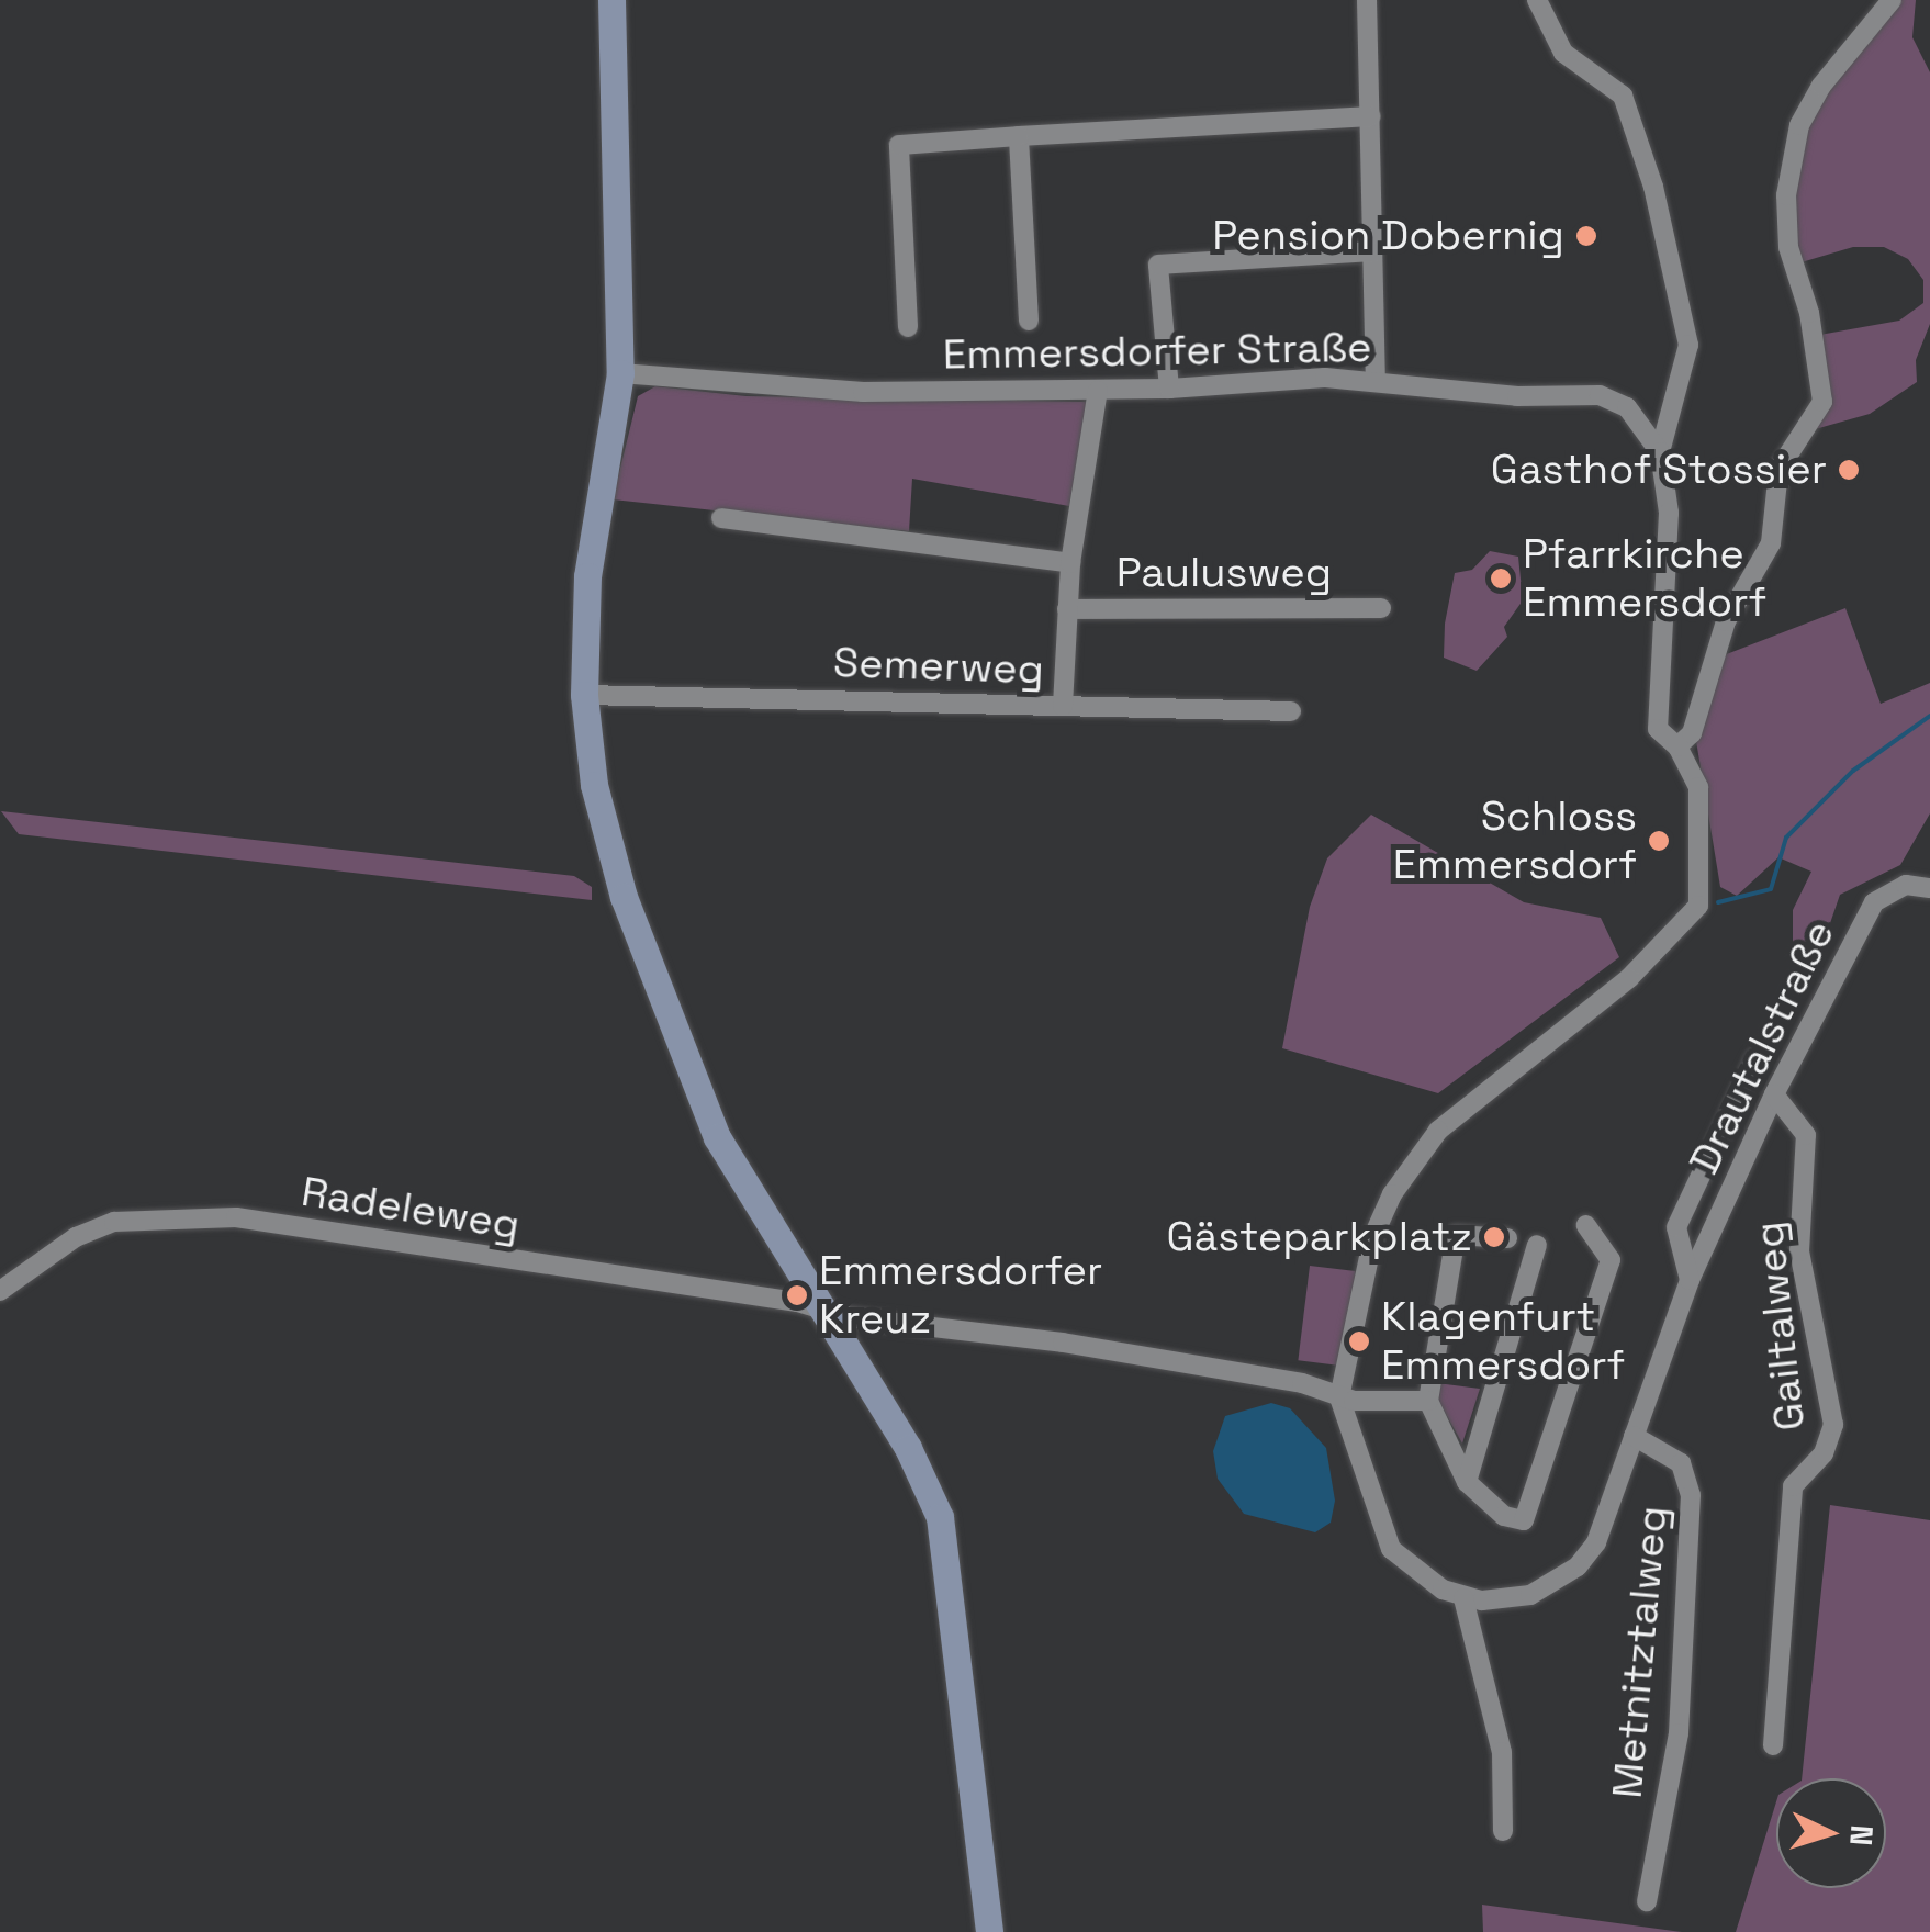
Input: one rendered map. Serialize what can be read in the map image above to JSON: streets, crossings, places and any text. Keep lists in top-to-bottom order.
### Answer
{
  "streets": {
    "street": [
      "Emmersdorfer Straße",
      "Paulusweg",
      "Semerweg",
      "Drautalstraße",
      "Radeleweg",
      "Gailtalweg",
      "Metnitztalweg"
    ]
  },
  "crossings": [
    ["Drautalstraße", "Gailtalweg"],
    ["Drautalstraße", "Metnitztalweg"]
  ],
  "places": [
    "Pension Dobernig",
    "Gasthof Stossier",
    "Pfarrkirche Emmersdorf",
    "Schloss Emmersdorf",
    "Gästeparkplatz",
    "Emmersdorfer Kreuz",
    "Klagenfurt Emmersdorf"
  ],
  "north": "right"
}
